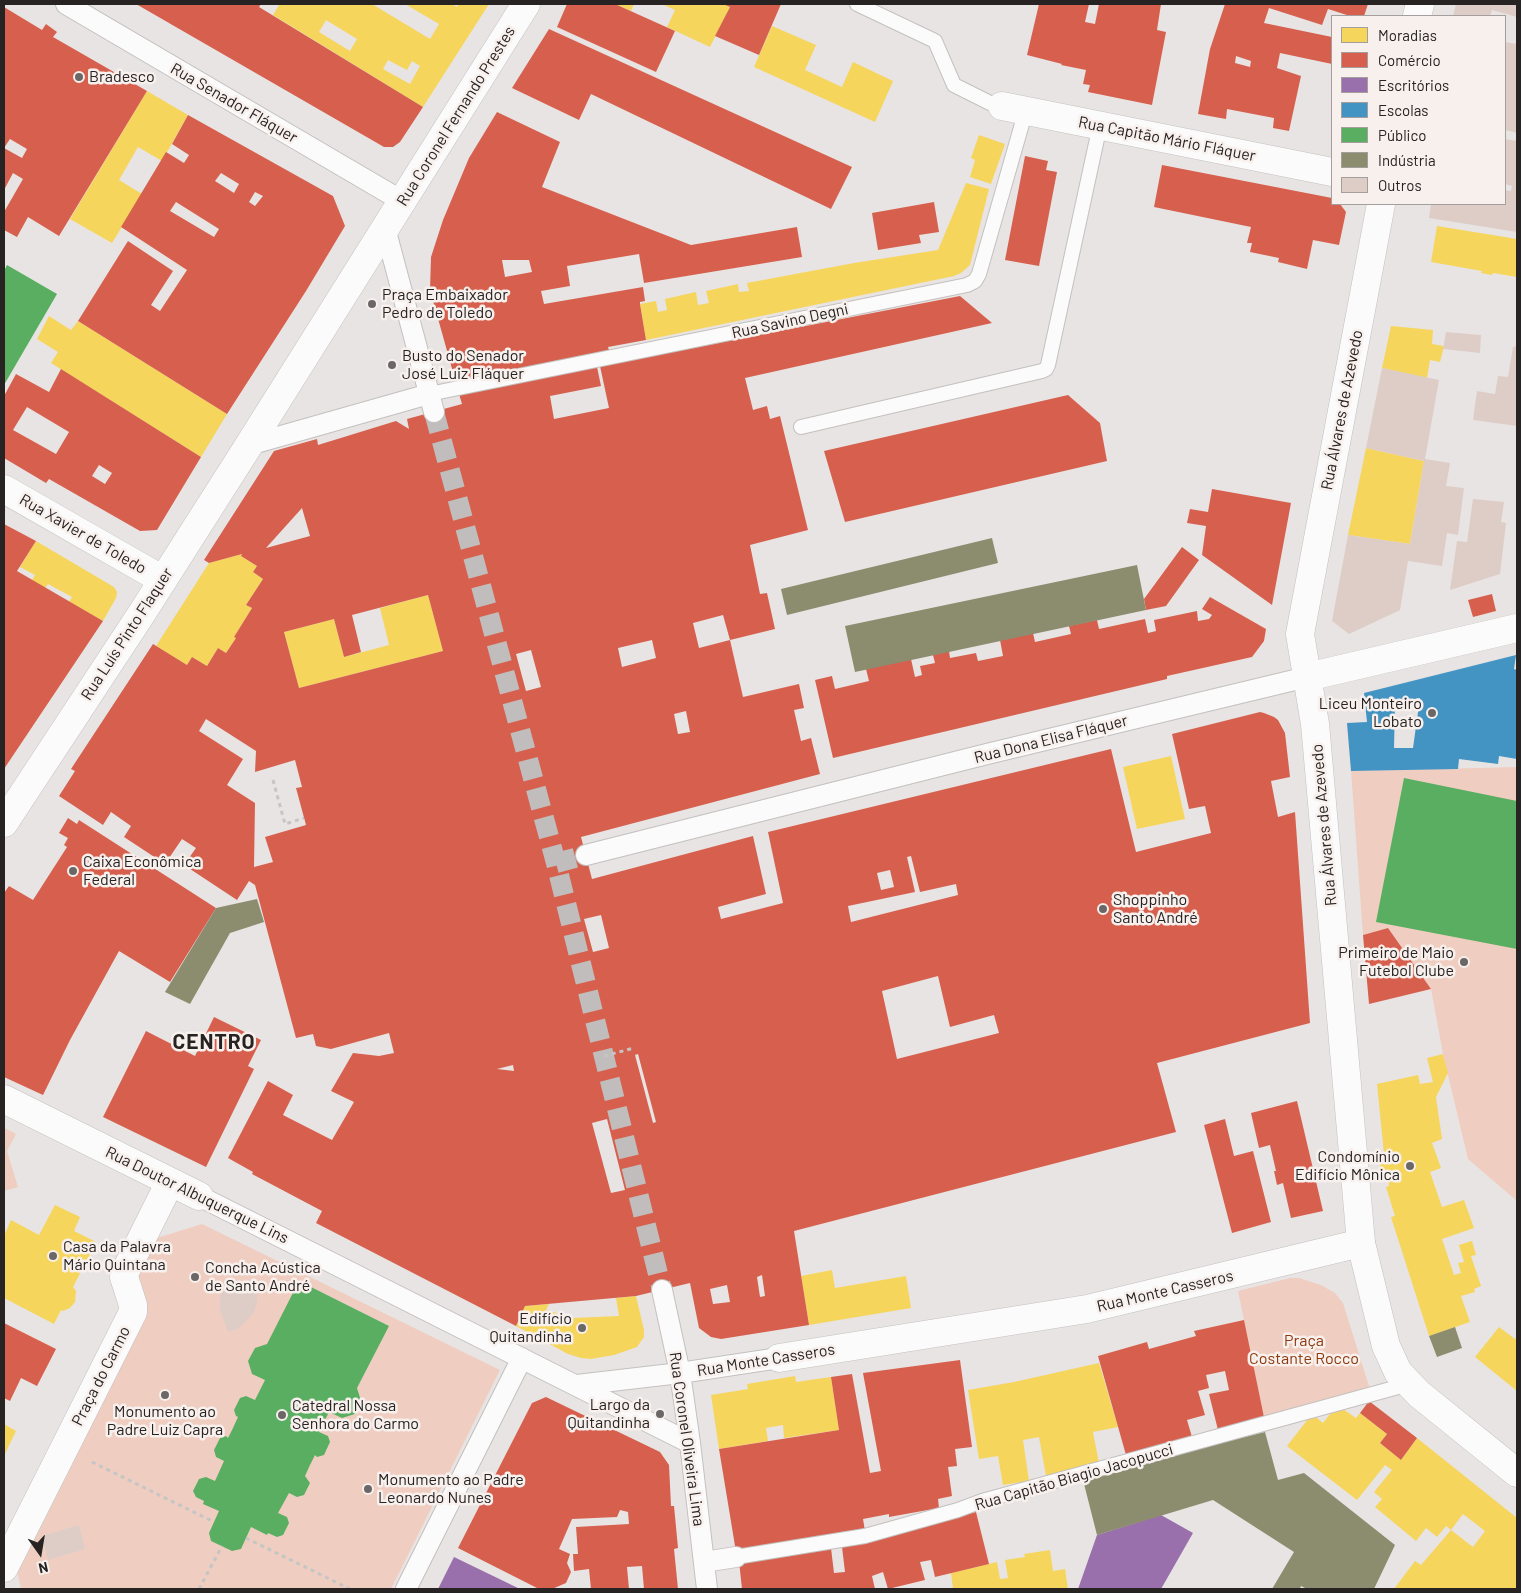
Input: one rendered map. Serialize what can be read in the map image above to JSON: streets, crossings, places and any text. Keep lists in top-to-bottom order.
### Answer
{
  "streets": {
    "street": [
      "Rua Senador Fláquer",
      "Rua Coronel Fernando Prestes",
      "Rua Capitão Mário Fláquer",
      "Rua Álvares de Azevedo",
      "Rua Xavier de Toledo",
      "Rua Luís Pinto Flaquer",
      "Rua Dona Elisa Fláquer",
      "Rua Doutor Albuquerque Lins",
      "Rua Monte Casseros",
      "Praça do Carmo",
      "Rua Coronel Oliveira Lima"
    ],
    "lane": ["Rua Savino Degni", "Rua Capitão Biagio Jacopucci"]
  },
  "crossings": [
    ["Rua Senador Fláquer", "Rua Coronel Fernando Prestes"],
    ["Rua Capitão Mário Fláquer", "Rua Savino Degni"],
    ["Rua Álvares de Azevedo", "Rua Dona Elisa Fláquer"],
    ["Rua Álvares de Azevedo", "Rua Monte Casseros"],
    ["Rua Xavier de Toledo", "Rua Luís Pinto Flaquer"],
    ["Rua Doutor Albuquerque Lins", "Praça do Carmo"],
    ["Rua Monte Casseros", "Rua Coronel Oliveira Lima"]
  ],
  "districts": ["CENTRO"],
  "parks": ["Praça Costante Rocco"],
  "places": [
    "Bradesco",
    "Praça Embaixador Pedro de Toledo",
    "Busto do Senador José Luiz Fláquer",
    "Liceu Monteiro Lobato",
    "Caixa Econômica Federal",
    "Shoppinho Santo André",
    "Primeiro de Maio Futebol Clube",
    "Condomínio Edifício Mônica",
    "Casa da Palavra Mário Quintana",
    "Concha Acústica de Santo André",
    "Edifício Quitandinha",
    "Monumento ao Padre Luiz Capra",
    "Largo da Quitandinha",
    "Catedral Nossa Senhora do Carmo",
    "Monumento ao Padre Leonardo Nunes"
  ],
  "legend": [
    "Moradias",
    "Comércio",
    "Escritórios",
    "Escolas",
    "Público",
    "Indústria",
    "Outros"
  ],
  "north": "bottom"
}
